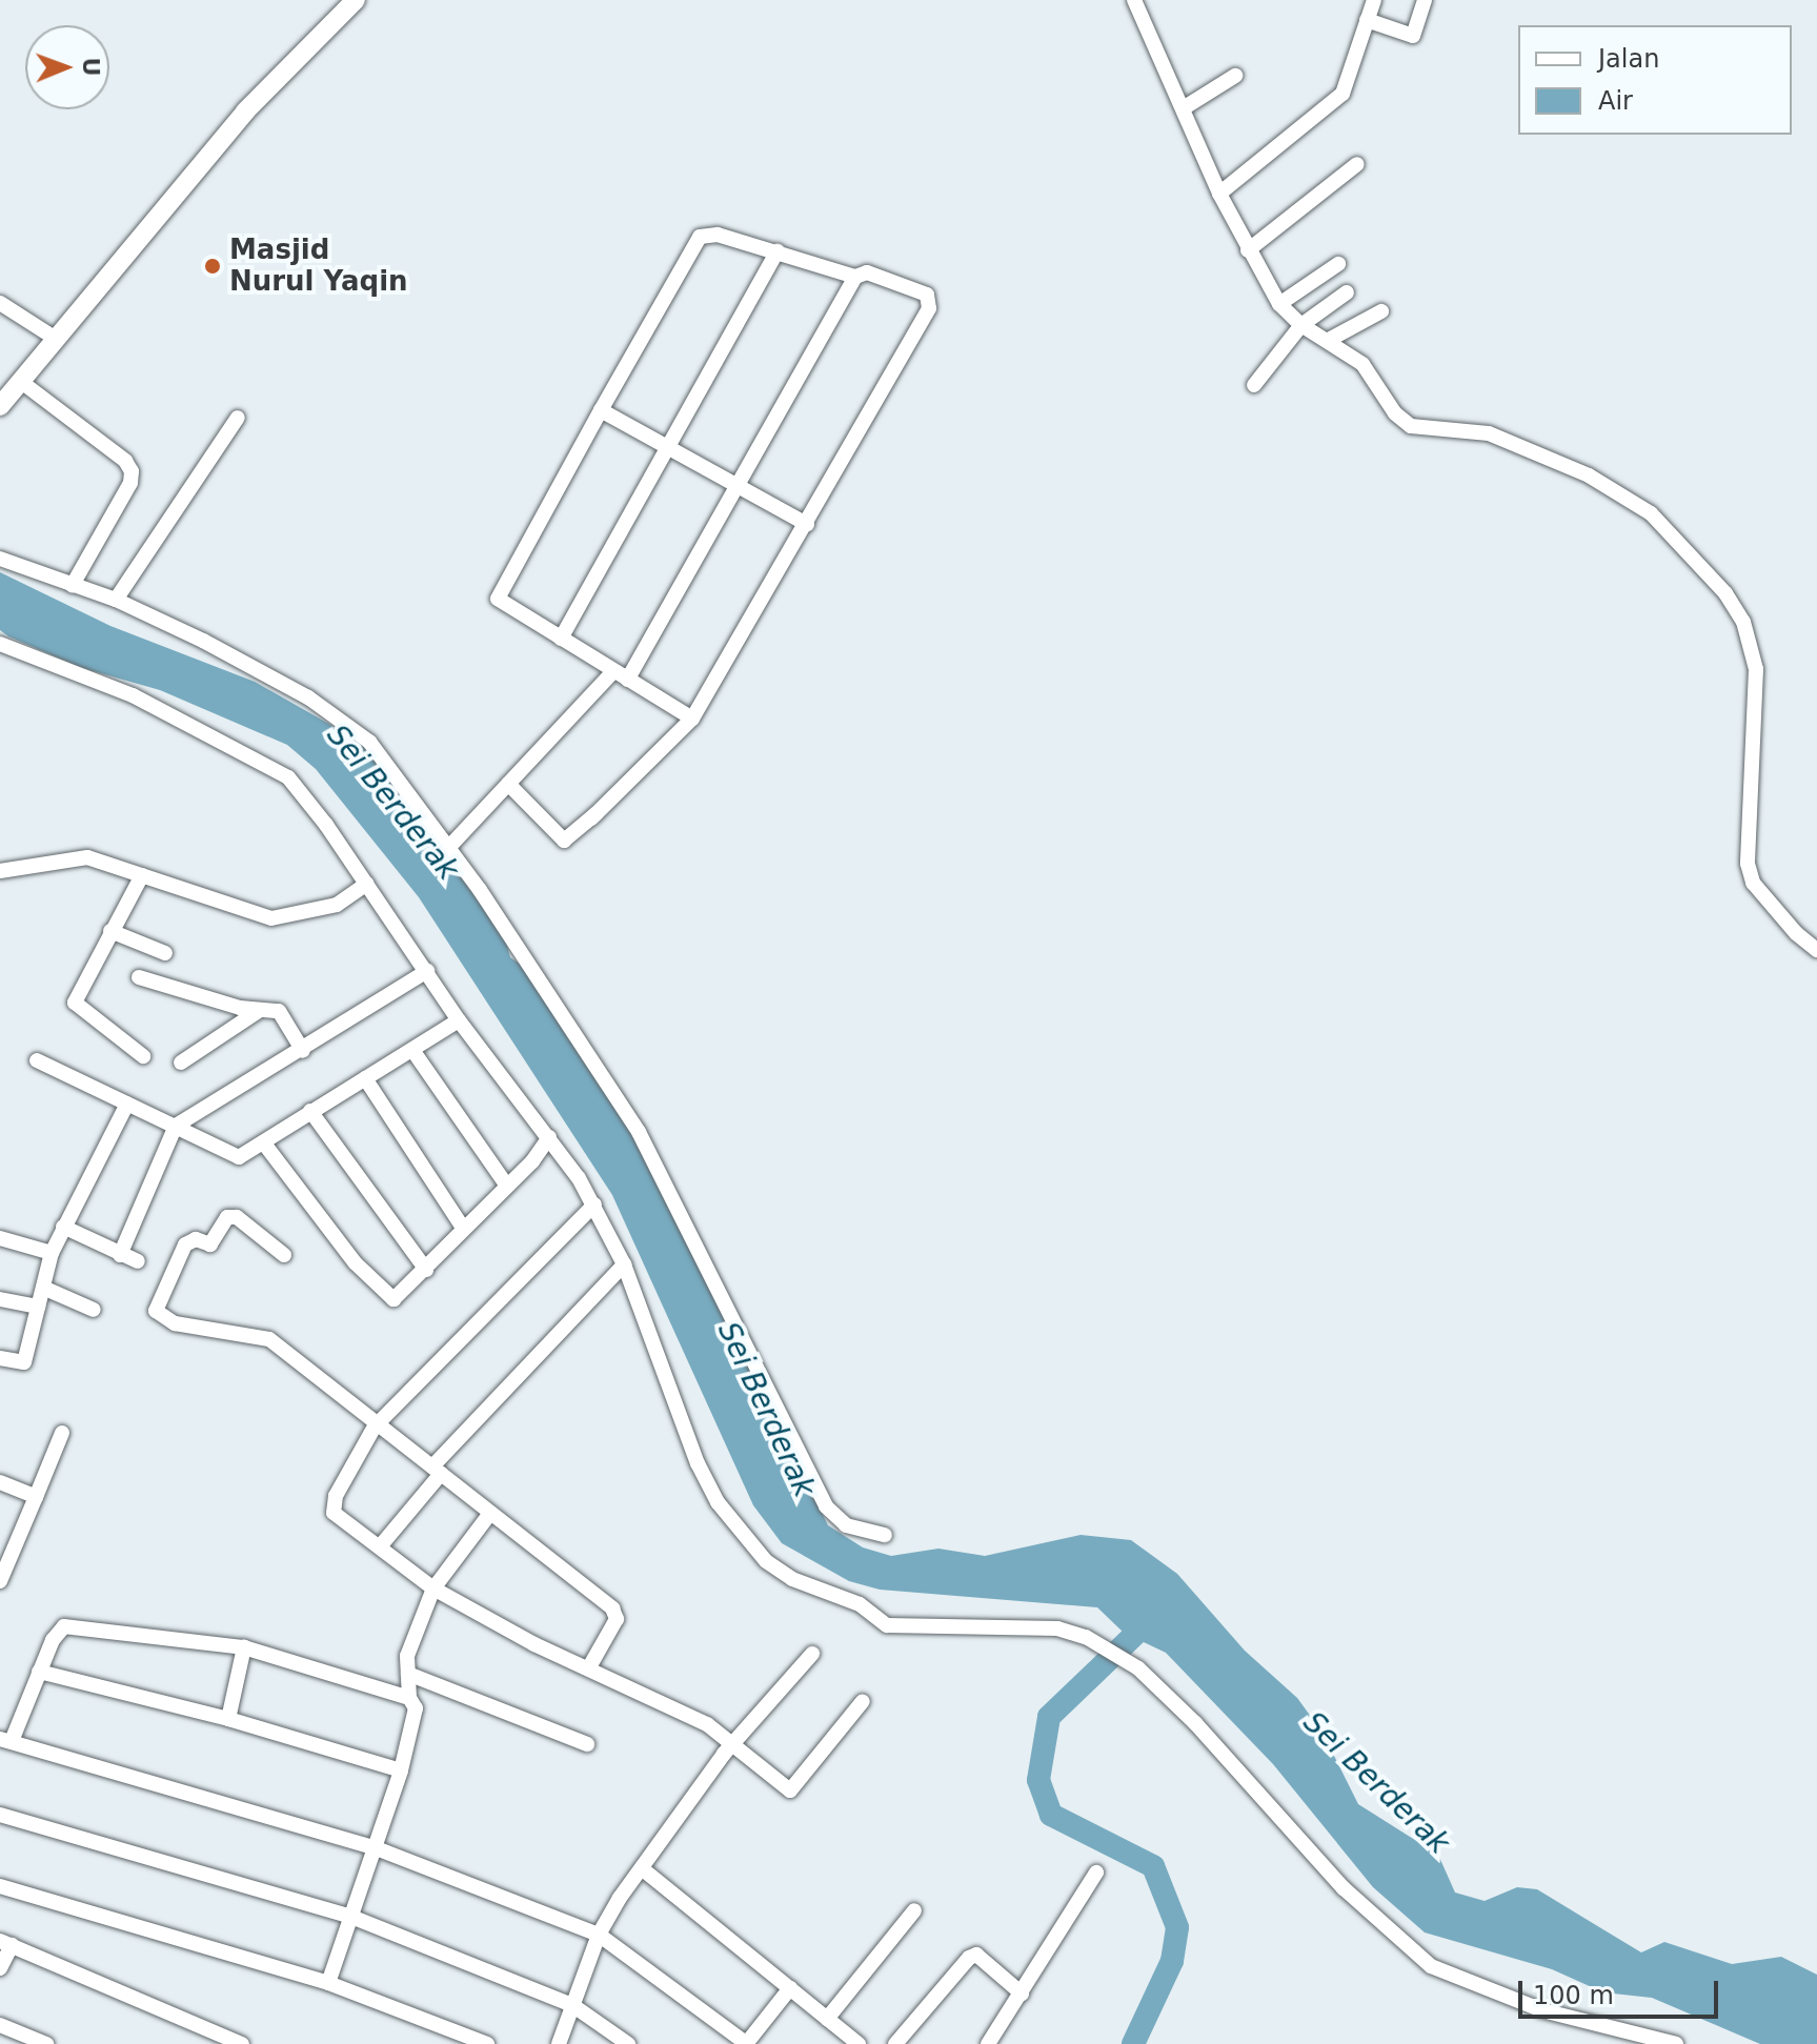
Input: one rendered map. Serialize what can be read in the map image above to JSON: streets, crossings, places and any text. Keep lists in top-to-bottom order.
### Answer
{
  "water": ["Sei Berderak"],
  "places": ["Masjid Nurul Yaqin"],
  "legend": ["Jalan", "Air"],
  "scale_bar": "100 m",
  "north": "right"
}
